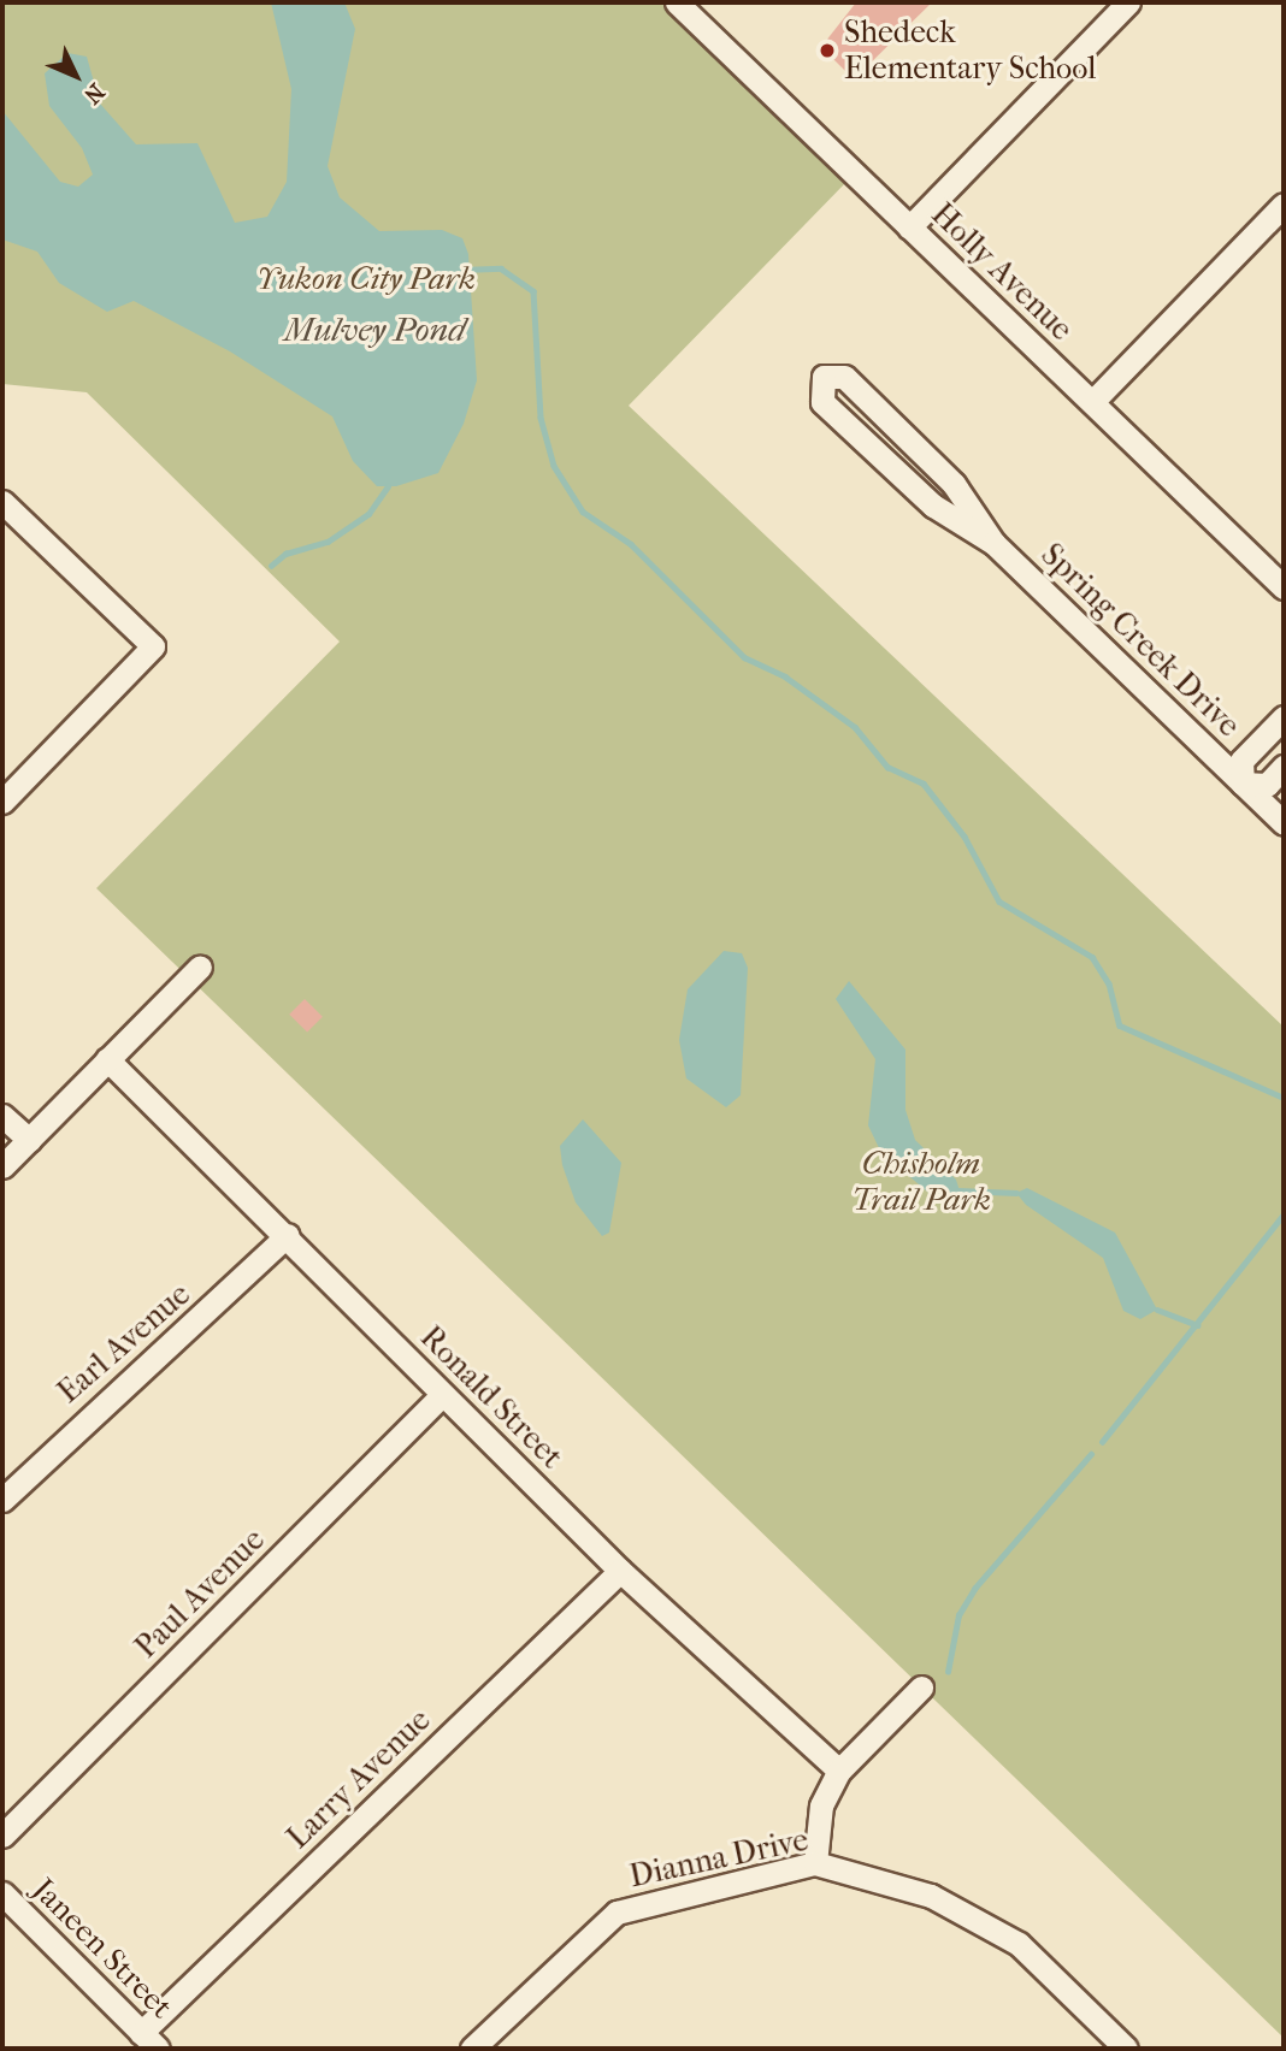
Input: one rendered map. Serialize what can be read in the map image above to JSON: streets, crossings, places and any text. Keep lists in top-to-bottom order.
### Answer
{
  "streets": {
    "street": [
      "Holly Avenue",
      "Spring Creek Drive",
      "Earl Avenue",
      "Ronald Street",
      "Paul Avenue",
      "Larry Avenue",
      "Dianna Drive",
      "Janeen Street"
    ]
  },
  "crossings": [
    ["Earl Avenue", "Ronald Street"],
    ["Ronald Street", "Paul Avenue"],
    ["Ronald Street", "Larry Avenue"],
    ["Larry Avenue", "Janeen Street"]
  ],
  "water": ["Mulvey Pond"],
  "parks": ["Yukon City Park", "Chisholm Trail Park"],
  "places": ["Shedeck Elementary School"],
  "north": "bottom right"
}
